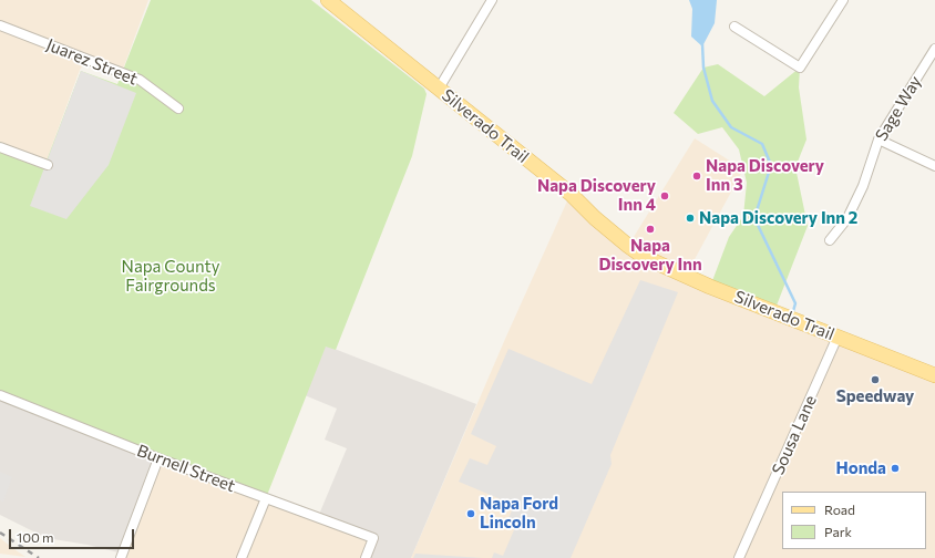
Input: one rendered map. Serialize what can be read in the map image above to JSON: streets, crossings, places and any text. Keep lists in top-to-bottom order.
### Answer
{
  "streets": {
    "main road": ["Silverado Trail"],
    "street": [
      "Juarez Street",
      "Sage Way",
      "Sousa Lane",
      "Burnell Street"
    ]
  },
  "crossings": [
    ["Silverado Trail", "Sousa Lane"]
  ],
  "parks": ["Napa County Fairgrounds"],
  "places": [
    "Napa Discovery Inn 3",
    "Napa Discovery Inn 4",
    "Napa Discovery Inn 2",
    "Napa Discovery Inn",
    "Speedway",
    "Honda",
    "Napa Ford Lincoln"
  ],
  "legend": ["Road", "Park"],
  "scale_bar": "100 m"
}
